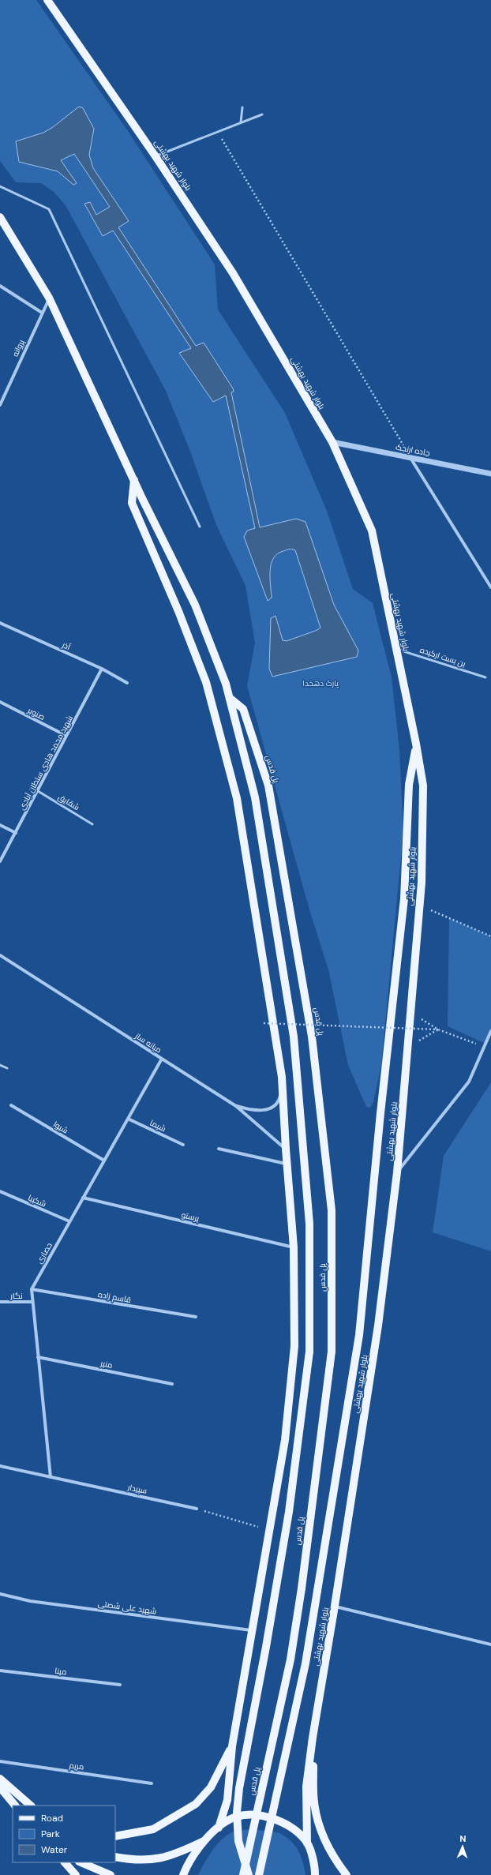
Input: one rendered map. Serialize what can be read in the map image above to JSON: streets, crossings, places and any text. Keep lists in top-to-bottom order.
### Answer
{
  "streets": {
    "main road": ["بلوار شهید بهشتی", "پل قدس"],
    "street": [
      "پروانه",
      "جاده ارنجک",
      "آذر",
      "صنوبر",
      "شهید محمد هادی سلطان آبادی",
      "میانه ساز",
      "شیما",
      "شیوا",
      "شکیبا",
      "پرستو",
      "حصاری",
      "نگار",
      "قاسم زاده",
      "منیر",
      "سپیدار",
      "شهید علی شصتی",
      "مینا",
      "مریم"
    ],
    "lane": ["بن بست ارکیده", "شقایق"]
  },
  "crossings": [
    ["بلوار شهید بهشتی", "جاده ارنجک"],
    ["بلوار شهید بهشتی", "بن بست ارکیده"],
    ["آذر", "شهید محمد هادی سلطان آبادی"],
    ["صنوبر", "شهید محمد هادی سلطان آبادی"],
    ["شهید محمد هادی سلطان آبادی", "شقایق"],
    ["میانه ساز", "حصاری"],
    ["شیما", "حصاری"],
    ["شیوا", "حصاری"],
    ["شکیبا", "حصاری"],
    ["پرستو", "حصاری"],
    ["حصاری", "قاسم زاده"]
  ],
  "parks": ["پارک دهخدا"],
  "legend": ["Road", "Park", "Water"],
  "north": "top"
}
